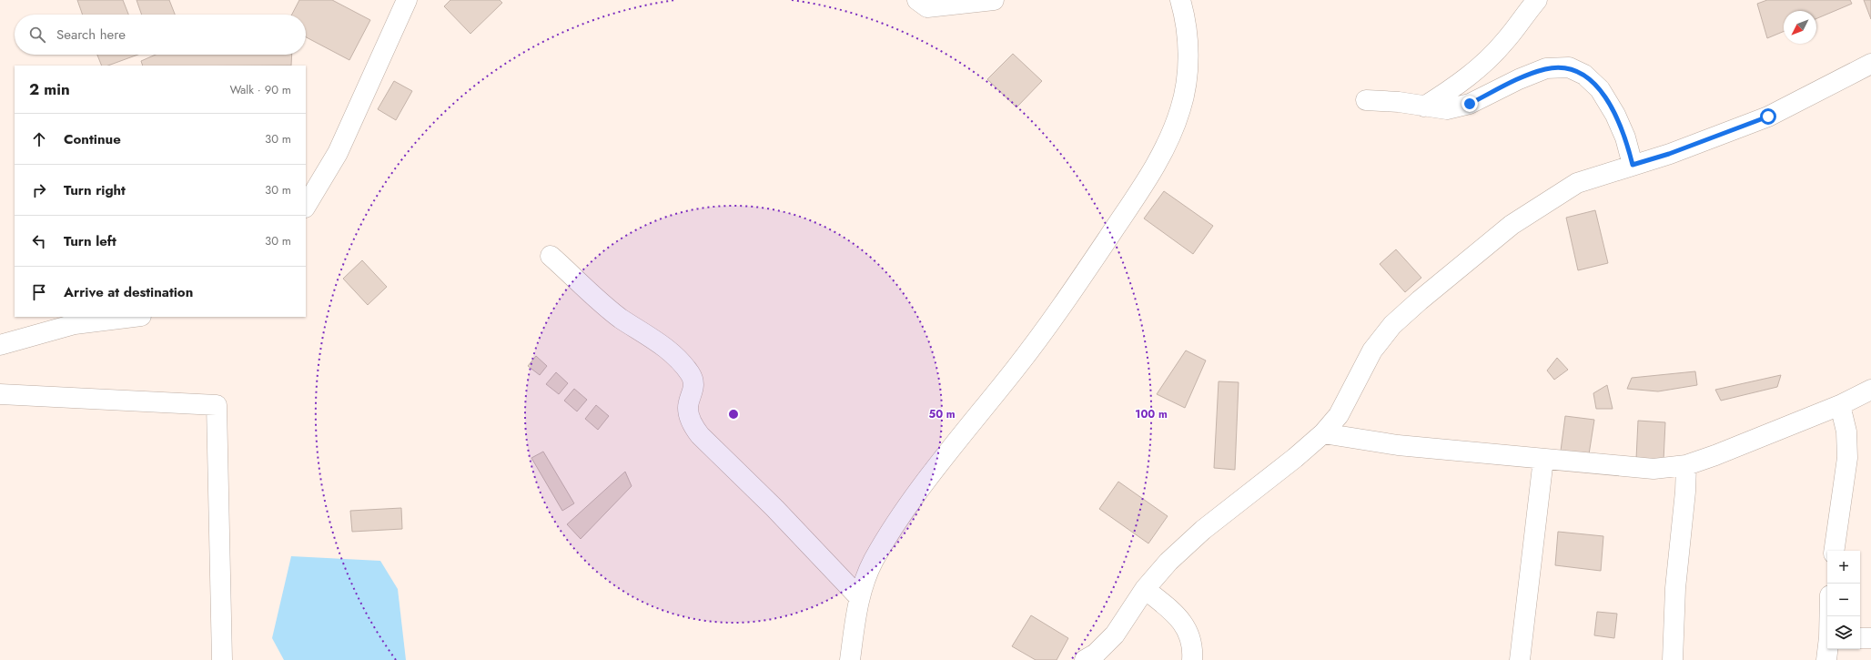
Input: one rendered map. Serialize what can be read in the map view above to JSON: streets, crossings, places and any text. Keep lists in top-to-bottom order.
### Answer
{
  "north": "bottom left",
  "page": {
    "search": "Search here",
    "heading": ["2 min", "Walk · 90 m"],
    "list": [
      ["Continue", "30 m"],
      ["Turn right", "30 m"],
      ["Turn left", "30 m"],
      "Arrive at destination"
    ],
    "map_buttons": ["+", "−"]
  },
  "rings": ["50 m", "100 m"]
}
